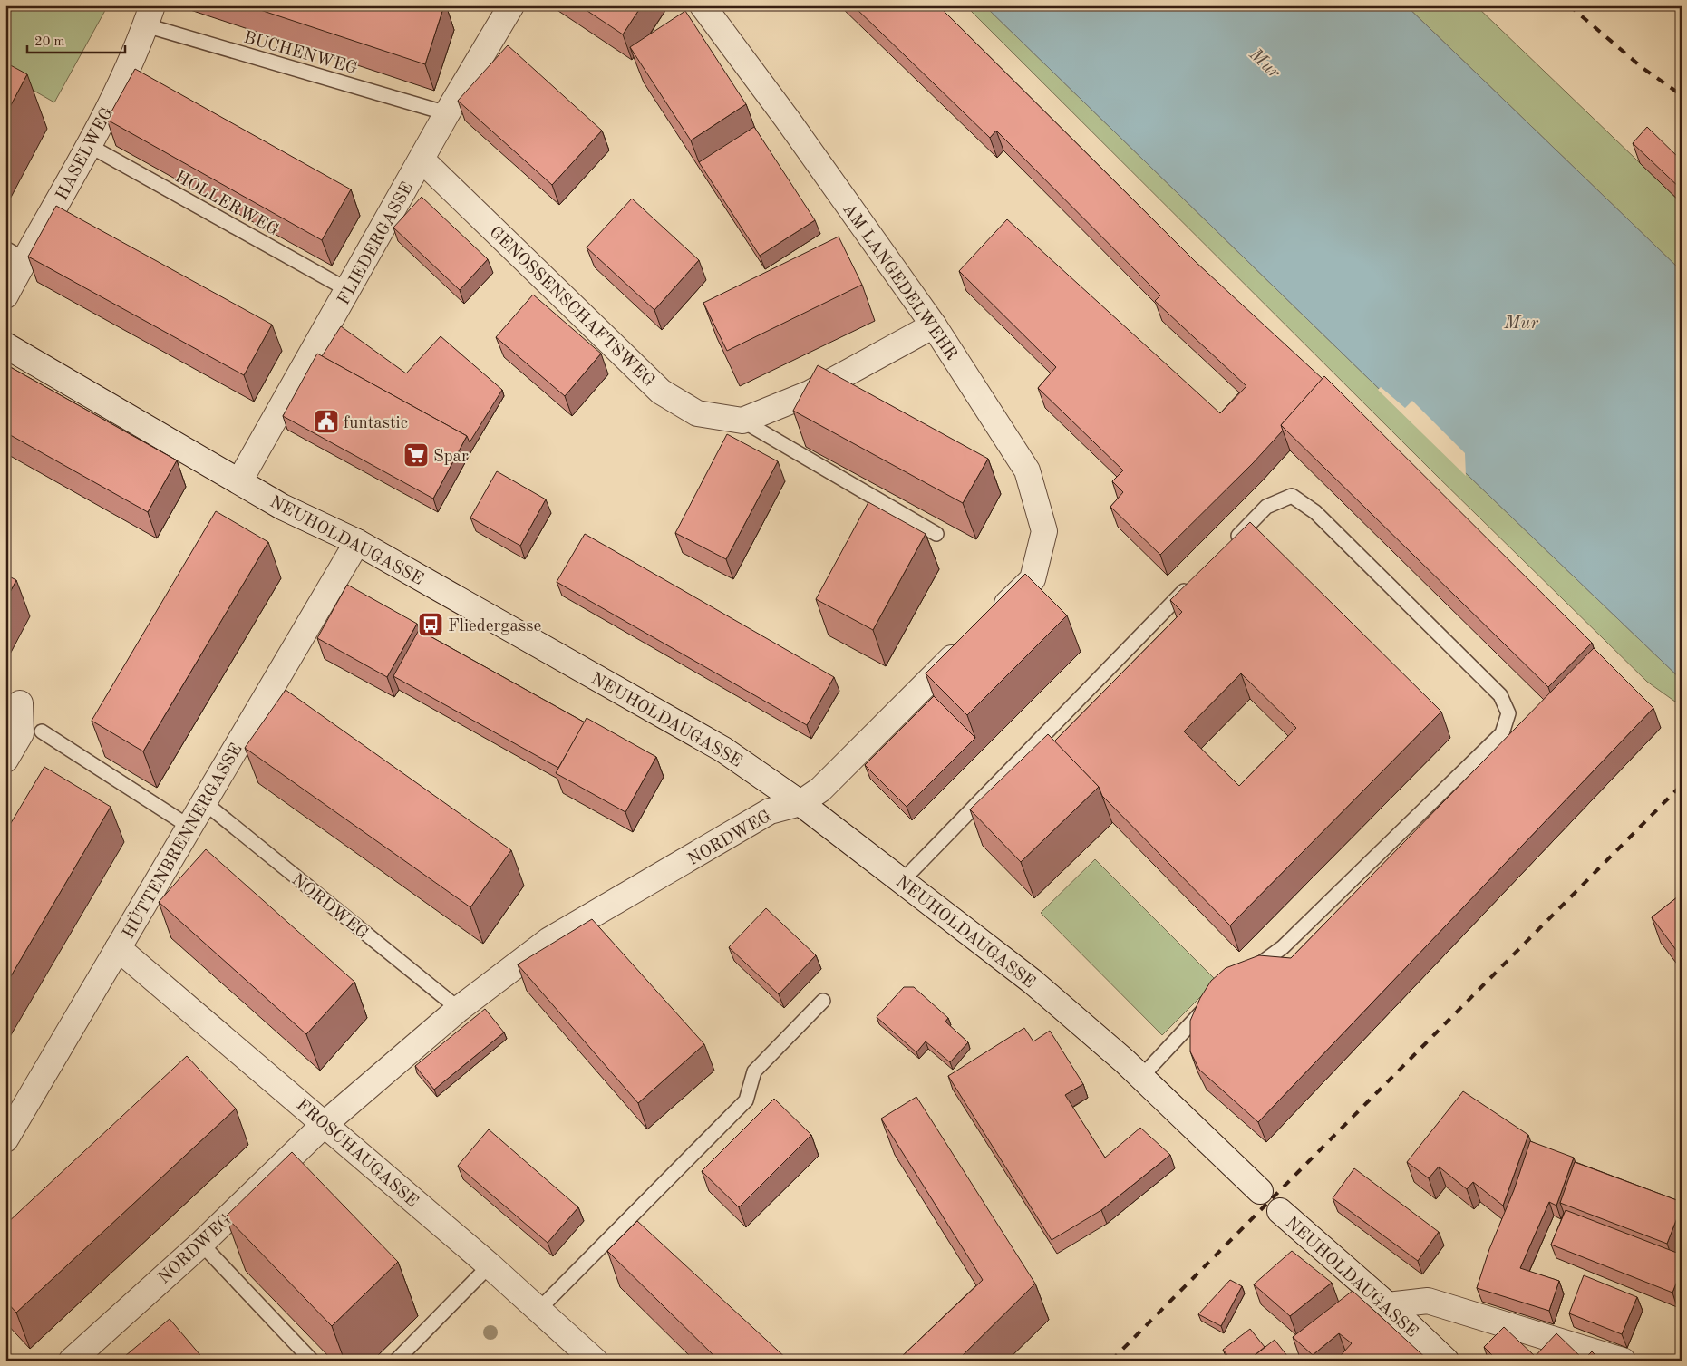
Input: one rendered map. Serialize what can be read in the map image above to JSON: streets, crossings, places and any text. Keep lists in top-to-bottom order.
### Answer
{
  "streets": {
    "street": [
      "HASELWEG",
      "FLIEDERGASSE",
      "AM LANGEDELWEHR",
      "GENOSSENSCHAFTSWEG",
      "NEUHOLDAUGASSE",
      "NORDWEG",
      "HÜTTENBRENNERGASSE",
      "FROSCHAUGASSE"
    ],
    "lane": ["BUCHENWEG", "HOLLERWEG"]
  },
  "crossings": [
    ["BUCHENWEG", "HASELWEG"],
    ["BUCHENWEG", "FLIEDERGASSE"],
    ["HASELWEG", "HOLLERWEG"],
    ["HOLLERWEG", "FLIEDERGASSE"],
    ["FLIEDERGASSE", "GENOSSENSCHAFTSWEG"],
    ["FLIEDERGASSE", "NEUHOLDAUGASSE"],
    ["NEUHOLDAUGASSE", "NORDWEG"],
    ["NEUHOLDAUGASSE", "HÜTTENBRENNERGASSE"],
    ["NORDWEG", "HÜTTENBRENNERGASSE"],
    ["NORDWEG", "FROSCHAUGASSE"],
    ["HÜTTENBRENNERGASSE", "FROSCHAUGASSE"]
  ],
  "water": ["Mur"],
  "places": {
    "public building": ["funtastic"],
    "supermarket": ["Spar"],
    "bus stop": ["Fliedergasse"]
  },
  "scale_bar": "20 m"
}
